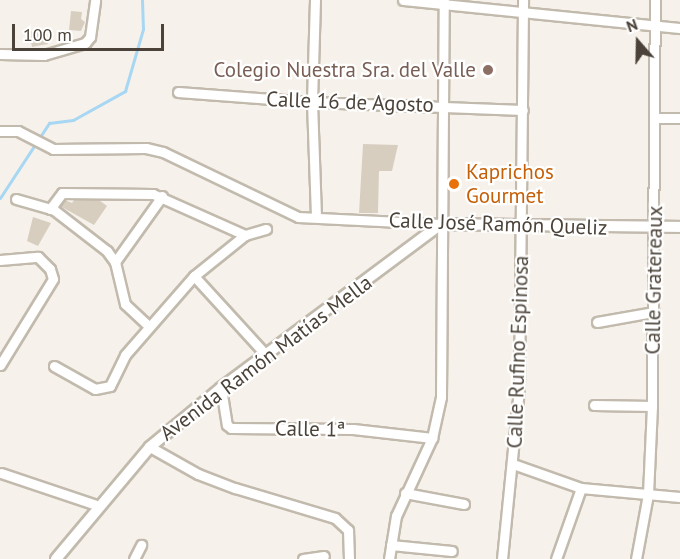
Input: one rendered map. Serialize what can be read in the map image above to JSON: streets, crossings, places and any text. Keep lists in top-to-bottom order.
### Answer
{
  "streets": {
    "street": [
      "Calle 16 de Agosto",
      "Calle José Ramón Queliz",
      "Calle Gratereaux",
      "Calle Rufino Espinosa",
      "Avenida Ramón Matías Mella",
      "Calle 1ª"
    ]
  },
  "crossings": [
    ["Calle 16 de Agosto", "Calle Rufino Espinosa"],
    ["Calle José Ramón Queliz", "Calle Gratereaux"],
    ["Calle José Ramón Queliz", "Calle Rufino Espinosa"],
    ["Calle José Ramón Queliz", "Avenida Ramón Matías Mella"],
    ["Avenida Ramón Matías Mella", "Calle 1ª"]
  ],
  "places": ["Colegio Nuestra Sra. del Valle", "Kaprichos Gourmet"],
  "scale_bar": "100 m",
  "north": "top"
}
